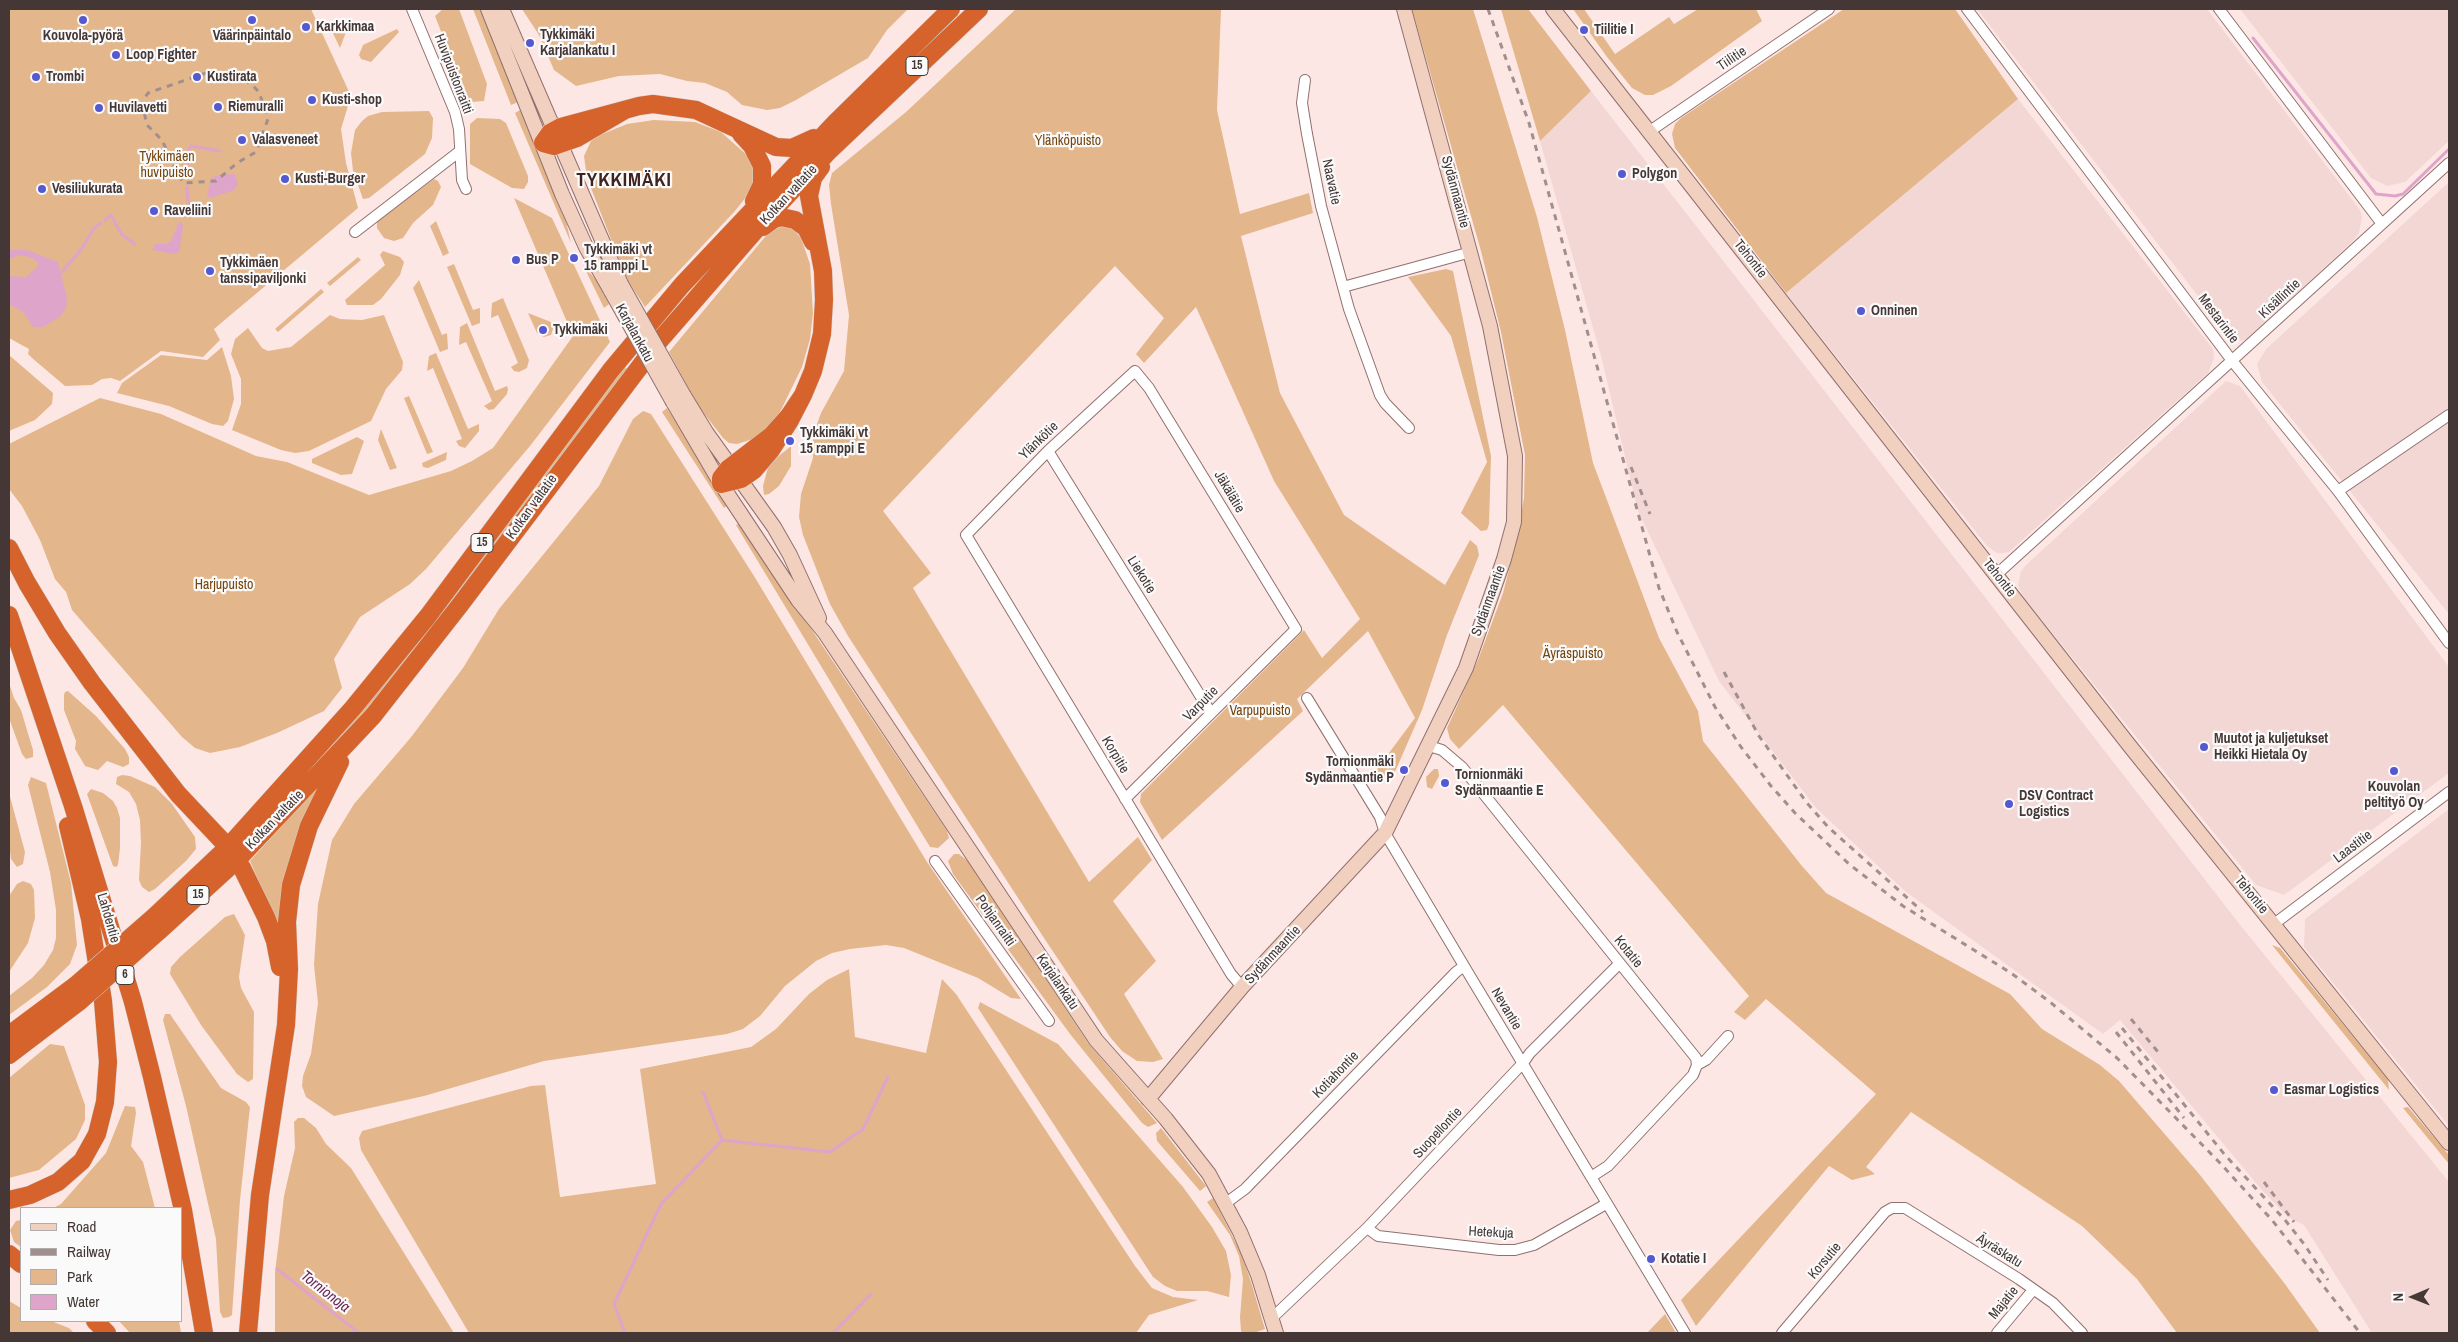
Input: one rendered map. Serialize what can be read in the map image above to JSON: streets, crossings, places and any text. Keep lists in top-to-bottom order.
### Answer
{
  "streets": {
    "highway": [
      "15",
      "Kotkan valtatie",
      "Lahdentie",
      "6"
    ],
    "street": [
      "Tiilitie",
      "Huvipuistonraitti",
      "Naavatie",
      "Sydänmaantie",
      "Tehontie",
      "Kisällintie",
      "Mestarintie",
      "Karjalankatu",
      "Ylänkötie",
      "Jäkälätie",
      "Liekotie",
      "Varputie",
      "Korpitie",
      "Laastitie",
      "Pohjanraitti",
      "Kotatie",
      "Nevantie",
      "Kotiahontie",
      "Suopellontie",
      "Hetekuja",
      "Äyräskatu",
      "Korsutie",
      "Majatie"
    ]
  },
  "crossings": [
    ["Tiilitie", "Tehontie"],
    ["Sydänmaantie", "Karjalankatu"],
    ["Sydänmaantie", "Korpitie"],
    ["Sydänmaantie", "Kotatie"],
    ["Sydänmaantie", "Nevantie"],
    ["Tehontie", "Kisällintie"],
    ["Tehontie", "Laastitie"],
    ["Kisällintie", "Mestarintie"],
    ["Karjalankatu", "Kotiahontie"],
    ["Karjalankatu", "Suopellontie"],
    ["Ylänkötie", "Jäkälätie"],
    ["Ylänkötie", "Liekotie"],
    ["Ylänkötie", "Korpitie"],
    ["Jäkälätie", "Varputie"],
    ["Liekotie", "Varputie"],
    ["Varputie", "Korpitie"],
    ["Kotatie", "Suopellontie"],
    ["Nevantie", "Kotiahontie"],
    ["Nevantie", "Suopellontie"],
    ["Nevantie", "Hetekuja"],
    ["Suopellontie", "Hetekuja"],
    ["Äyräskatu", "Korsutie"],
    ["Äyräskatu", "Majatie"]
  ],
  "districts": ["TYKKIMÄKI"],
  "water": ["Tornionoja"],
  "parks": [
    "Ylänköpuisto",
    "Tykkimäen huvipuisto",
    "Harjupuisto",
    "Äyräspuisto",
    "Varpupuisto"
  ],
  "places": [
    "Kouvola-pyörä",
    "Väärinpäintalo",
    "Karkkimaa",
    "Tiilitie I",
    "Tykkimäki Karjalankatu I",
    "Loop Fighter",
    "Trombi",
    "Kustirata",
    "Kusti-shop",
    "Riemuralli",
    "Huvilavetti",
    "Valasveneet",
    "Polygon",
    "Kusti-Burger",
    "Vesiliukurata",
    "Raveliini",
    "Tykkimäki vt 15 ramppi L",
    "Bus P",
    "Tykkimäen tanssipaviljonki",
    "Onninen",
    "Tykkimäki",
    "Tykkimäki vt 15 ramppi E",
    "Muutot ja kuljetukset Heikki Hietala Oy",
    "Tornionmäki Sydänmaantie P",
    "Kouvolan peltityö Oy",
    "Tornionmäki Sydänmaantie E",
    "DSV Contract Logistics",
    "Easmar Logistics",
    "Kotatie I"
  ],
  "legend": [
    "Road",
    "Railway",
    "Park",
    "Water"
  ],
  "north": "left"
}
